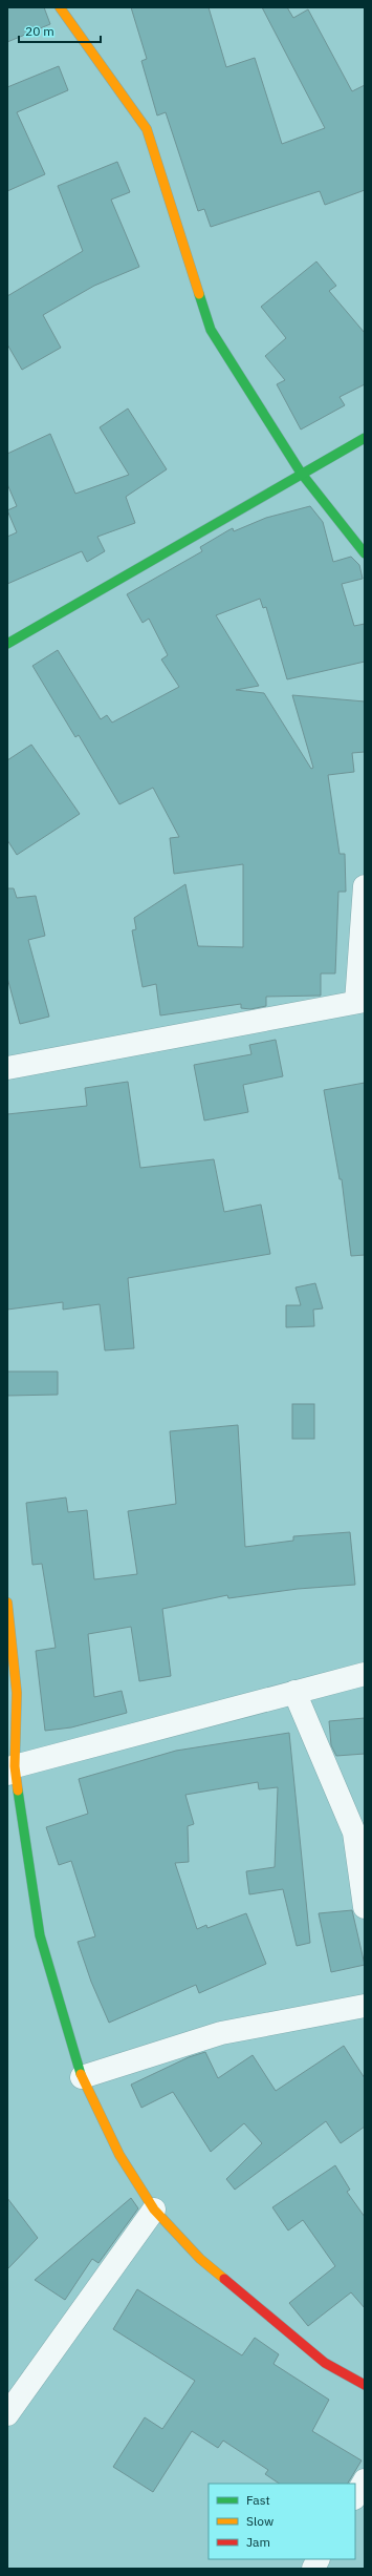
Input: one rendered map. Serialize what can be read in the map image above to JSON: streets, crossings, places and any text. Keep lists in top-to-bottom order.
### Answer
{
  "legend": ["Fast", "Slow", "Jam"],
  "scale_bar": "20 m"
}
